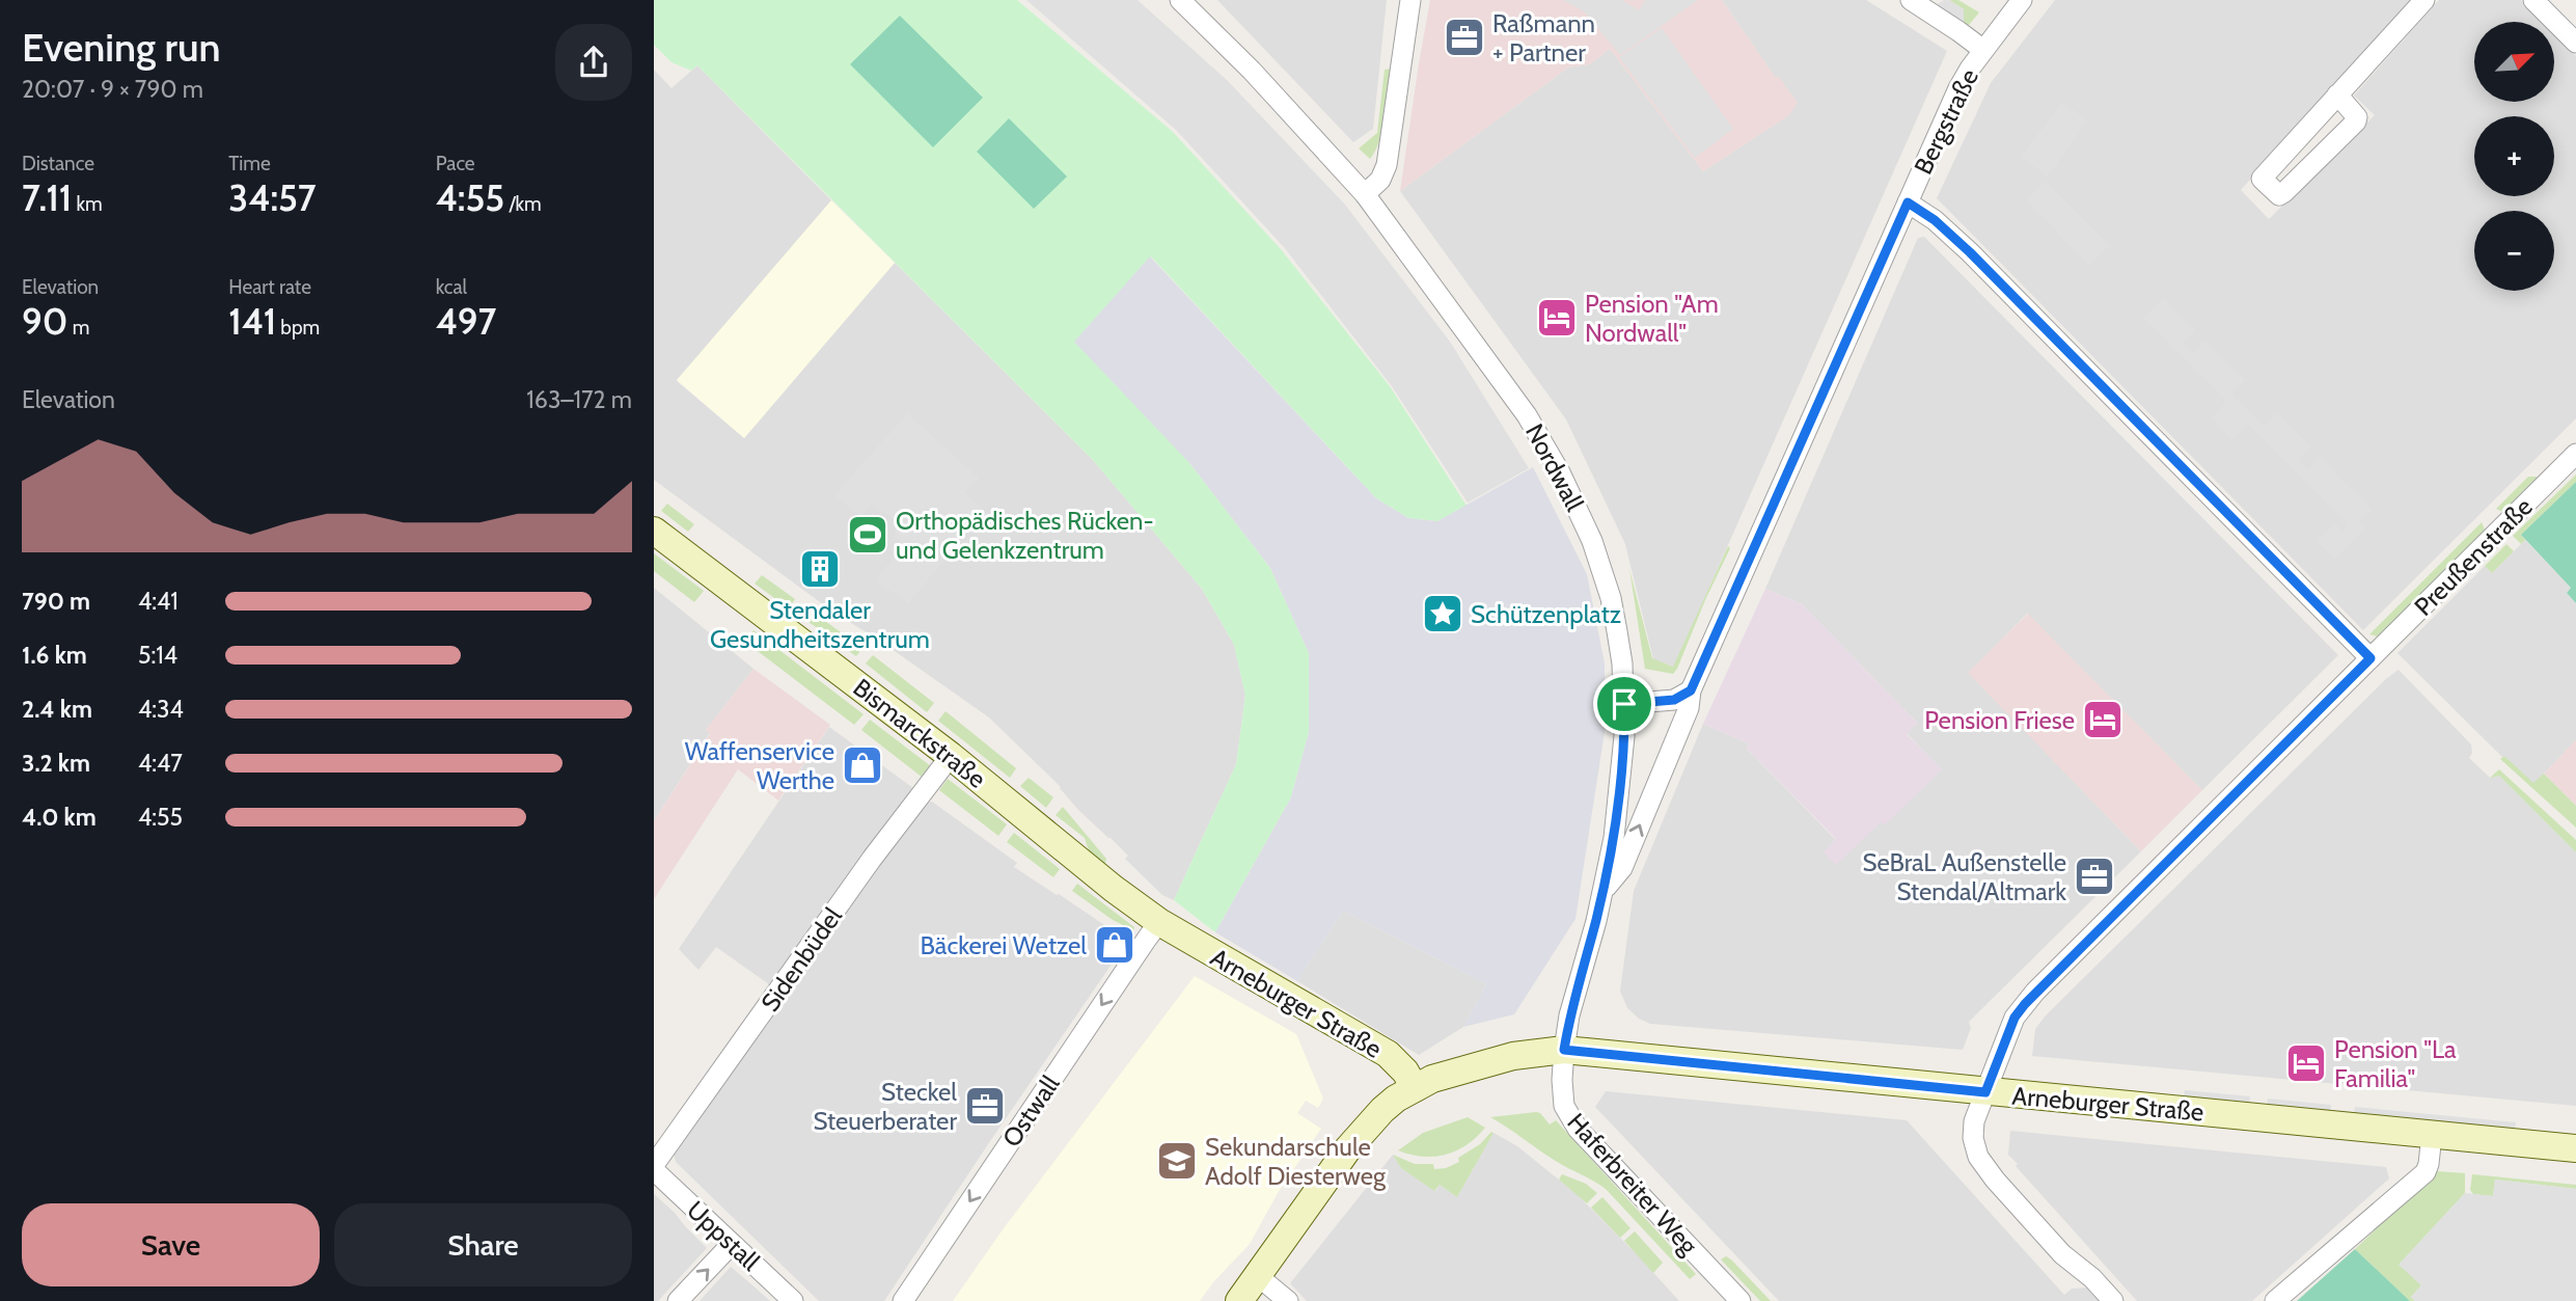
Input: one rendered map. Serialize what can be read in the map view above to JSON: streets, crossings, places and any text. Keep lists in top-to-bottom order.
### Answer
{
  "streets": {
    "main road": ["Bismarckstraße", "Arneburger Straße"],
    "street": [
      "Bergstraße",
      "Nordwall",
      "Preußenstraße",
      "Sidenbüdel",
      "Ostwall",
      "Haferbreiter Weg",
      "Uppstall"
    ]
  },
  "crossings": [
    ["Bergstraße", "Nordwall"],
    ["Nordwall", "Arneburger Straße"],
    ["Nordwall", "Haferbreiter Weg"],
    ["Preußenstraße", "Arneburger Straße"],
    ["Bismarckstraße", "Sidenbüdel"],
    ["Bismarckstraße", "Arneburger Straße"],
    ["Bismarckstraße", "Ostwall"],
    ["Sidenbüdel", "Uppstall"],
    ["Arneburger Straße", "Haferbreiter Weg"]
  ],
  "one_way": ["Ostwall"],
  "places": {
    "office": ["Raßmann + Partner", "SeBraL Außenstelle Stendal/Altmark", "Steckel Steuerberater"],
    "hotel": ["Pension \"Am Nordwall\"", "Pension Friese", "Pension \"La Familia\""],
    "sports": ["Orthopädisches Rücken- und Gelenkzentrum"],
    "building": ["Stendaler Gesundheitszentrum"],
    "place": ["Schützenplatz"],
    "shop": ["Waffenservice Werthe", "Bäckerei Wetzel"],
    "school or university": ["Sekundarschule Adolf Diesterweg"]
  },
  "north": "top right",
  "page": {
    "heading": ["Evening run", "20:07 · 9 × 790 m"],
    "map_buttons": ["+", "−"],
    "stats": [
      ["Distance", "7.11 km"],
      ["Time", "34:57"],
      ["Pace", "4:55 /km"],
      ["Elevation", "90 m"],
      ["Heart rate", "141 bpm"],
      ["kcal", "497"]
    ],
    "chart": ["Elevation", "163–172 m"],
    "list": [
      {
        "name": "790 m",
        "note": "4:41"
      },
      {
        "name": "1.6 km",
        "note": "5:14"
      },
      {
        "name": "2.4 km",
        "note": "4:34"
      },
      {
        "name": "3.2 km",
        "note": "4:47"
      },
      {
        "name": "4.0 km",
        "note": "4:55"
      }
    ],
    "buttons": ["Save", "Share"]
  }
}
